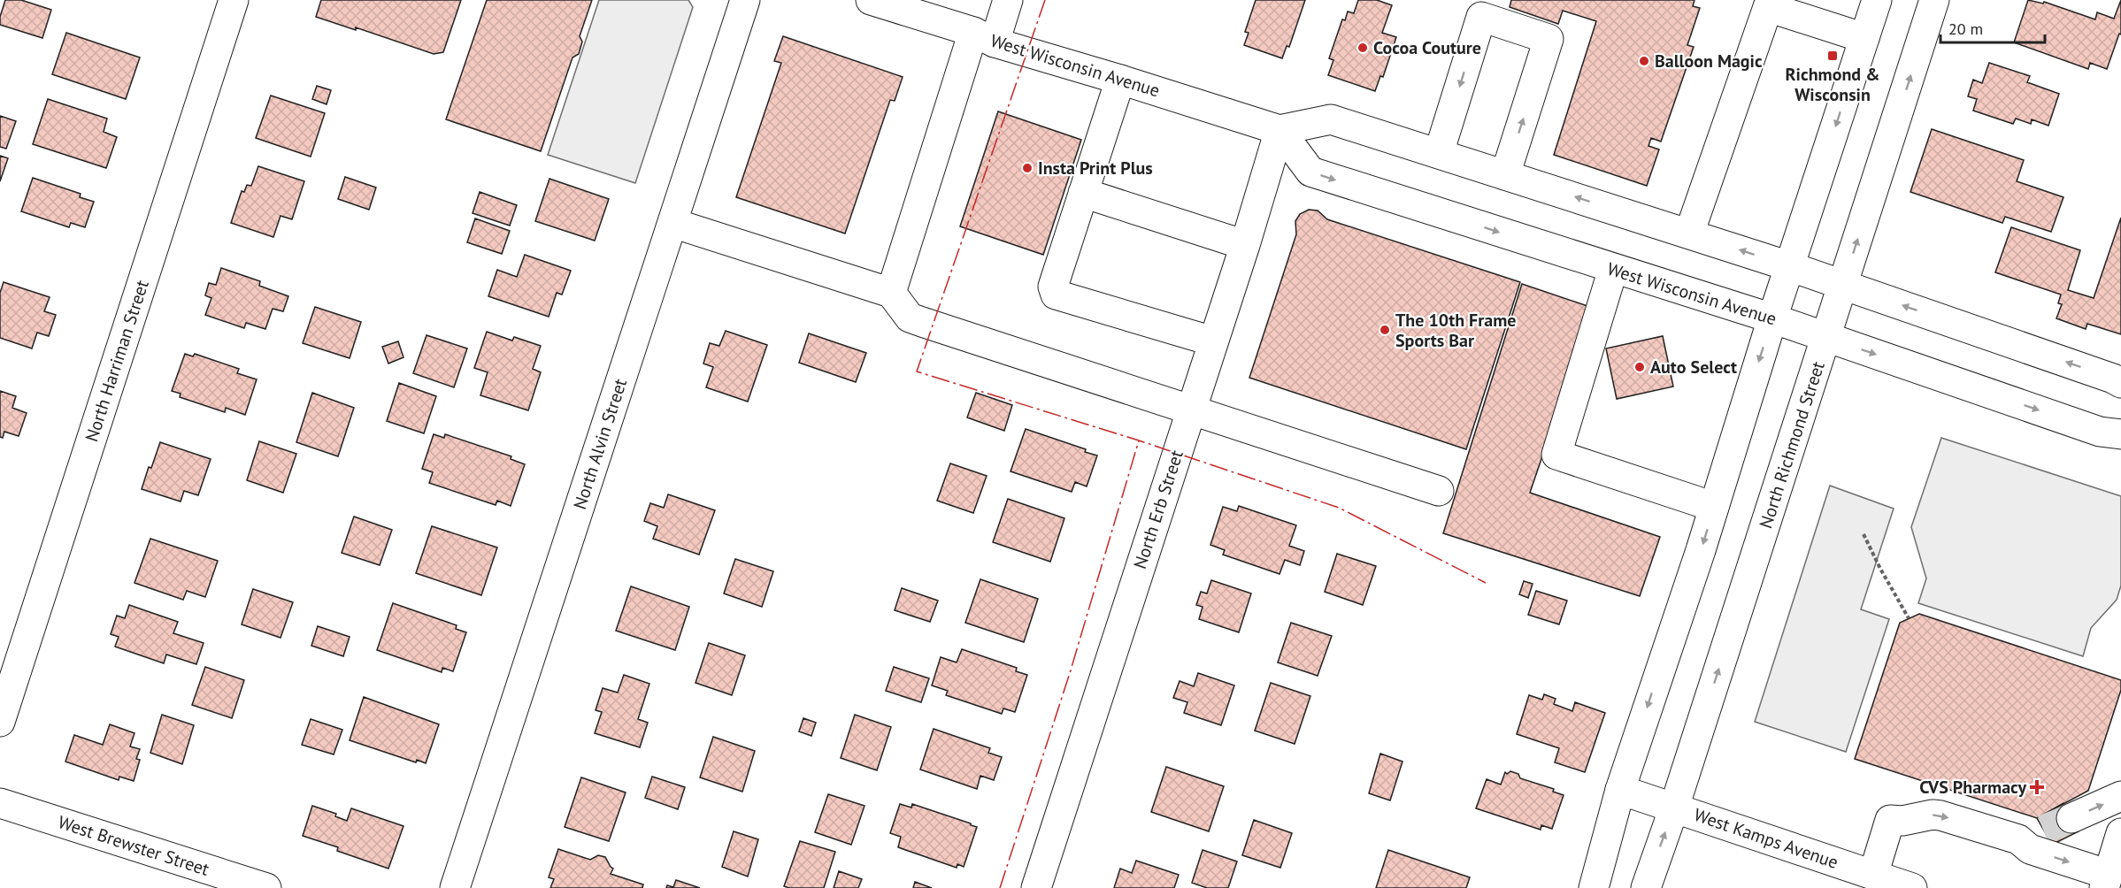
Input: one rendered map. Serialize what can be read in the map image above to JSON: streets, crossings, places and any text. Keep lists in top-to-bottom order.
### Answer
{
  "streets": {
    "main road": [
      "West Wisconsin Avenue",
      "North Harriman Street",
      "North Alvin Street",
      "North Richmond Street",
      "North Erb Street",
      "West Kamps Avenue",
      "West Brewster Street"
    ]
  },
  "crossings": [
    ["West Wisconsin Avenue", "North Richmond Street"],
    ["West Wisconsin Avenue", "North Erb Street"],
    ["North Richmond Street", "West Kamps Avenue"]
  ],
  "places": {
    "other": [
      "Cocoa Couture",
      "Balloon Magic",
      "Insta Print Plus",
      "The 10th Frame Sports Bar",
      "Auto Select"
    ],
    "transit": ["Richmond & Wisconsin"],
    "health": ["CVS Pharmacy"]
  },
  "scale_bar": "20 m"
}
